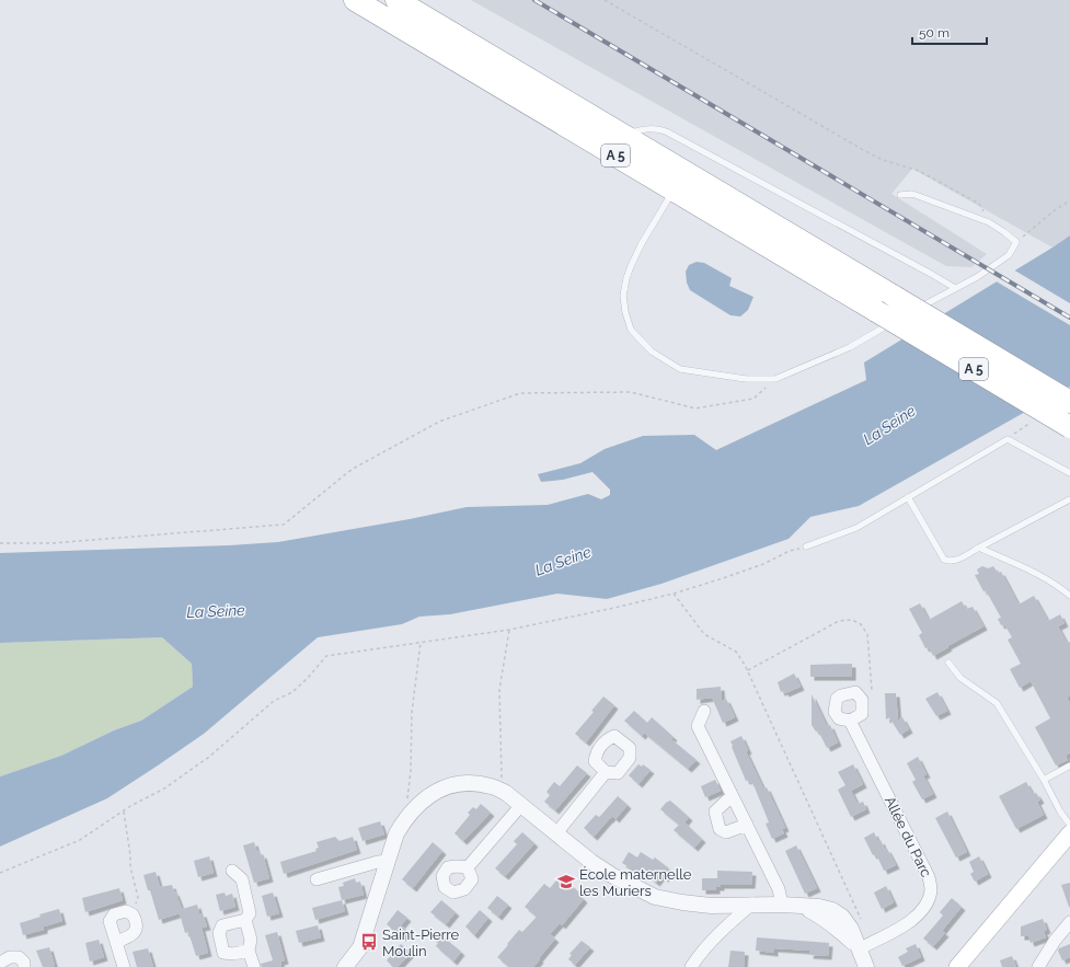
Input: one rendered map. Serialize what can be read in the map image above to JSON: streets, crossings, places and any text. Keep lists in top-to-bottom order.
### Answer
{
  "streets": {
    "highway": ["A 5"],
    "street": ["Allée du Parc"]
  },
  "water": ["La Seine"],
  "places": {
    "school or university": ["École maternelle les Muriers"],
    "bus stop": ["Saint-Pierre Moulin"]
  },
  "scale_bar": "50 m"
}
